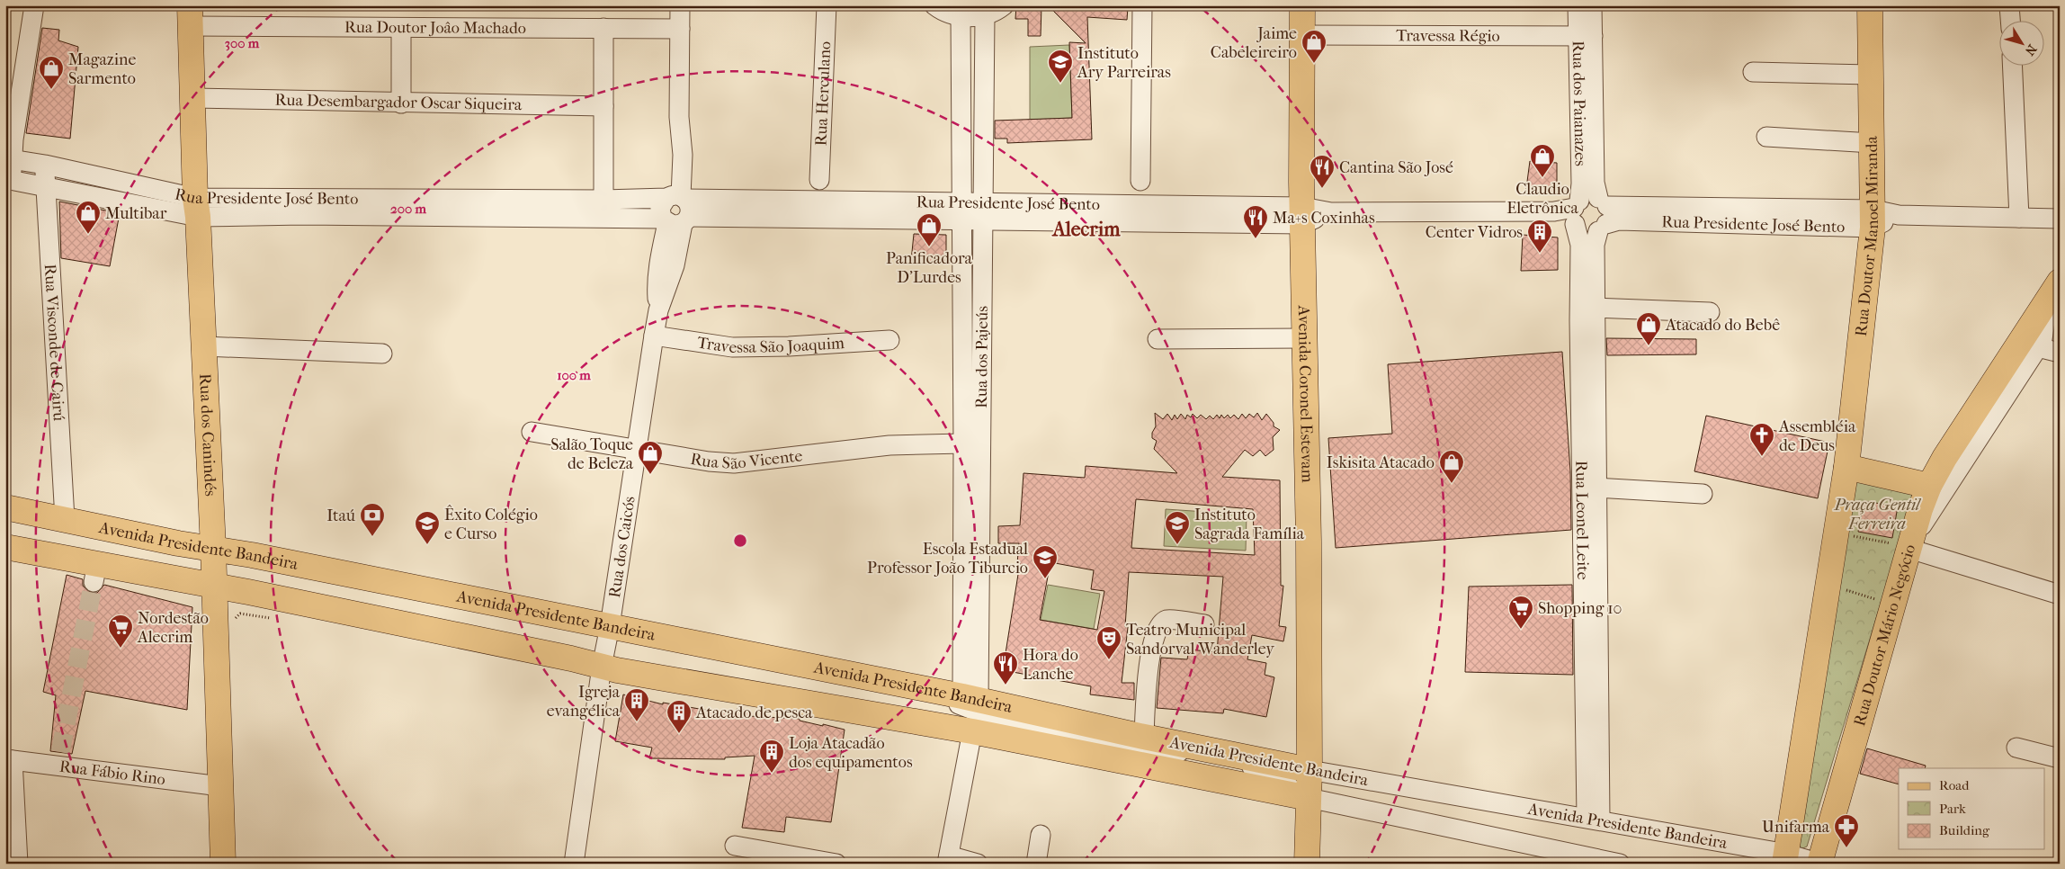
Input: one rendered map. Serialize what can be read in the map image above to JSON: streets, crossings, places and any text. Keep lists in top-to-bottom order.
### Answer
{
  "streets": {
    "main road": [
      "Rua Doutor Manoel Miranda",
      "Avenida Coronel Estevam",
      "Rua dos Canindés",
      "Avenida Presidente Bandeira",
      "Rua Doutor Mário Negócio"
    ],
    "street": [
      "Rua Doutor Joâo Machado",
      "Travessa Régio",
      "Rua Herculano",
      "Rua Desembargador Oscar Siqueira",
      "Rua dos Paianazes",
      "Rua Presidente José Bento",
      "Rua Visconde de Cairú",
      "Travessa São Joaquim",
      "Rua dos Pajeús",
      "Rua São Vicente",
      "Rua Leonel Leite",
      "Rua dos Caicós",
      "Rua Fábio Rino"
    ]
  },
  "crossings": [
    ["Rua Doutor Joâo Machado", "Rua dos Canindés"],
    ["Rua Doutor Joâo Machado", "Rua dos Caicós"],
    ["Travessa Régio", "Rua dos Paianazes"],
    ["Travessa Régio", "Avenida Coronel Estevam"],
    ["Rua Desembargador Oscar Siqueira", "Rua dos Canindés"],
    ["Rua dos Paianazes", "Rua Presidente José Bento"],
    ["Rua dos Paianazes", "Rua Leonel Leite"],
    ["Rua Presidente José Bento", "Rua Doutor Manoel Miranda"],
    ["Rua Presidente José Bento", "Rua Visconde de Cairú"],
    ["Rua Presidente José Bento", "Rua dos Pajeús"],
    ["Rua Presidente José Bento", "Avenida Coronel Estevam"],
    ["Rua Presidente José Bento", "Rua dos Canindés"],
    ["Rua Presidente José Bento", "Rua Leonel Leite"],
    ["Rua Presidente José Bento", "Rua dos Caicós"],
    ["Rua Visconde de Cairú", "Avenida Presidente Bandeira"],
    ["Travessa São Joaquim", "Rua dos Caicós"],
    ["Rua dos Pajeús", "Rua São Vicente"],
    ["Rua dos Pajeús", "Avenida Presidente Bandeira"],
    ["Avenida Coronel Estevam", "Avenida Presidente Bandeira"],
    ["Rua dos Canindés", "Avenida Presidente Bandeira"],
    ["Rua dos Canindés", "Rua Fábio Rino"],
    ["Rua São Vicente", "Rua dos Caicós"],
    ["Rua Leonel Leite", "Avenida Presidente Bandeira"],
    ["Avenida Presidente Bandeira", "Rua dos Caicós"],
    ["Avenida Presidente Bandeira", "Rua Doutor Mário Negócio"]
  ],
  "districts": ["Alecrim"],
  "parks": ["Praça Gentil Ferreira"],
  "places": {
    "shop": [
      "Jaime Cabeleireiro",
      "Magazine Sarmento",
      "Claudio Eletrônica",
      "Multibar",
      "Panificadora D'Lurdes",
      "Atacado do Bebê",
      "Salão Toque de Beleza",
      "Iskisita Atacado"
    ],
    "school or university": [
      "Instituto Ary Parreiras",
      "Êxito Colégio e Curso",
      "Instituto Sagrada Família",
      "Escola Estadual Professor João Tiburcio"
    ],
    "restaurant": ["Cantina São José", "Ma+s Coxinhas", "Hora do Lanche"],
    "building": [
      "Center Vidros",
      "Igreja evangélica",
      "Atacado de pesca",
      "Loja Atacadão dos equipamentos"
    ],
    "church": ["Assembléia de Deus"],
    "bank": ["Itaú"],
    "supermarket": ["Shopping 10", "Nordestão Alecrim"],
    "theatre": ["Teatro Municipal Sandorval Wanderley"],
    "pharmacy": ["Unifarma"]
  },
  "legend": ["Road", "Park", "Building"],
  "north": "bottom right",
  "rings": ["300 m", "200 m", "100 m"]
}
